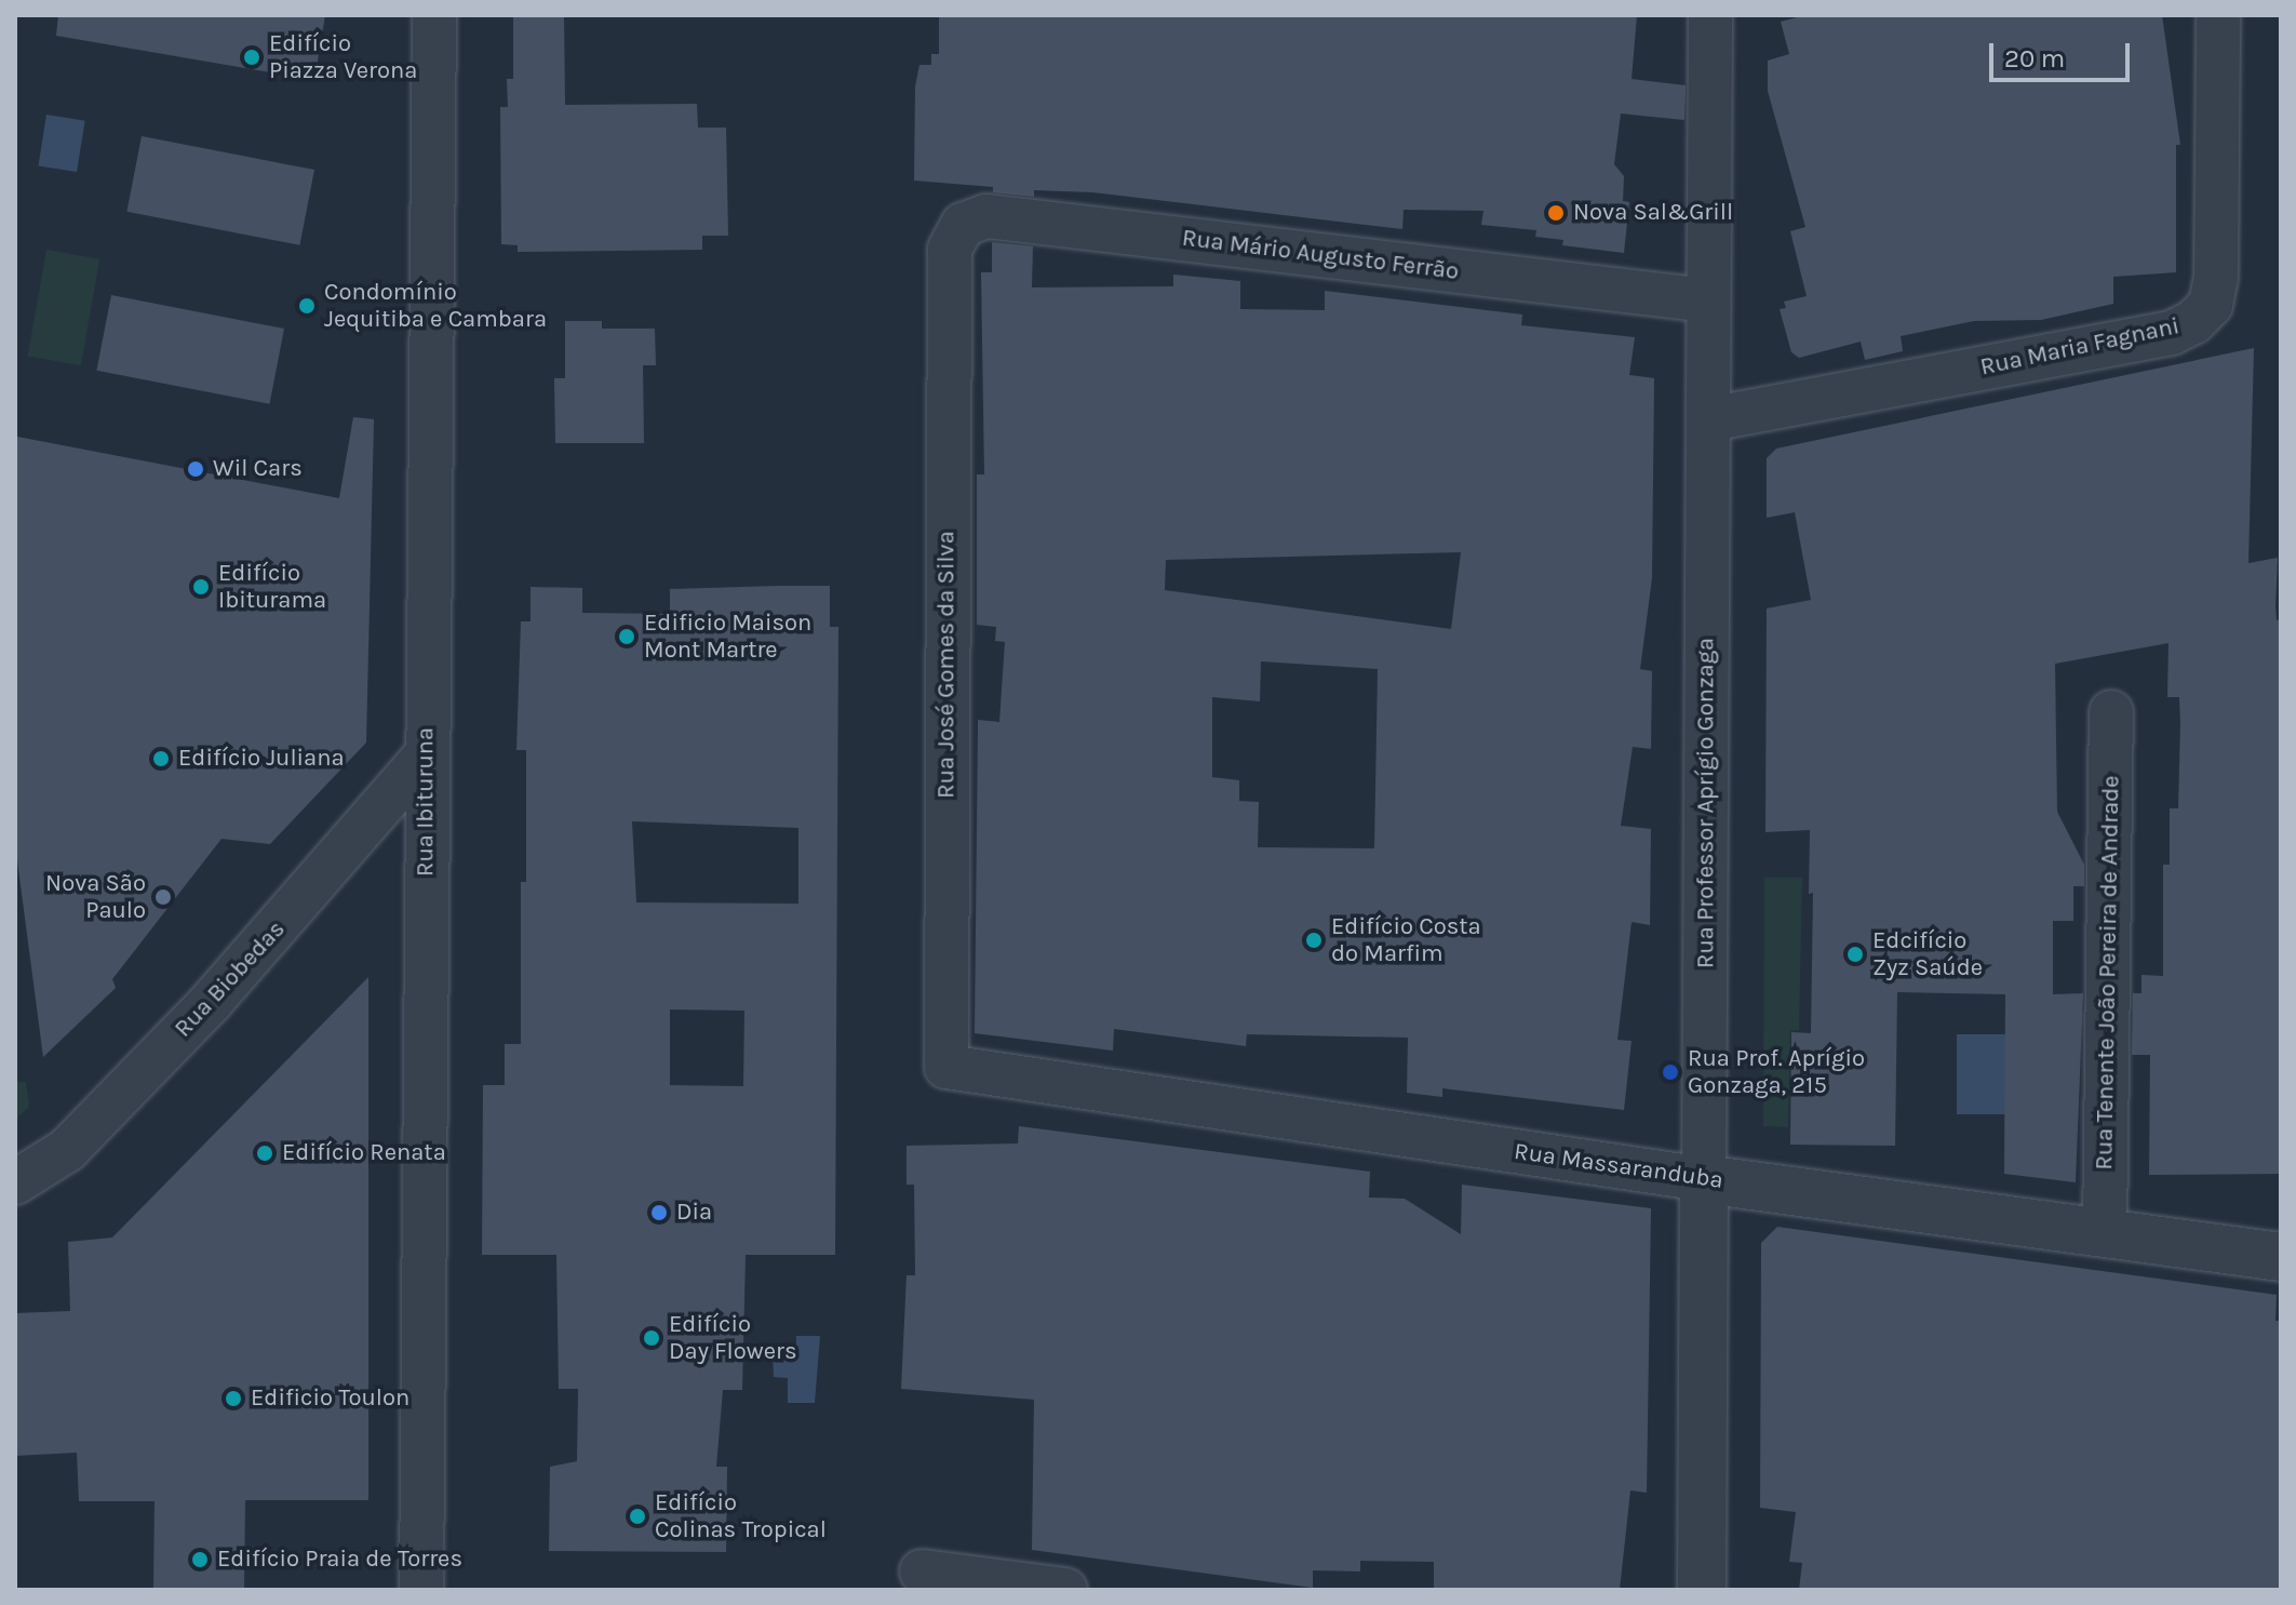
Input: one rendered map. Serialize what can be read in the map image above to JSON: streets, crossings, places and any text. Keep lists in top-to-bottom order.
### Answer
{
  "streets": {
    "street": [
      "Rua Mário Augusto Ferrão",
      "Rua Maria Fagnani",
      "Rua José Gomes da Silva",
      "Rua Ibituruna",
      "Rua Professor Aprígio Gonzaga",
      "Rua Tenente João Pereira de Andrade",
      "Rua Biobedas",
      "Rua Massaranduba"
    ]
  },
  "crossings": [
    ["Rua Mário Augusto Ferrão", "Rua José Gomes da Silva"],
    ["Rua Mário Augusto Ferrão", "Rua Professor Aprígio Gonzaga"],
    ["Rua Maria Fagnani", "Rua Professor Aprígio Gonzaga"],
    ["Rua José Gomes da Silva", "Rua Massaranduba"],
    ["Rua Ibituruna", "Rua Biobedas"],
    ["Rua Professor Aprígio Gonzaga", "Rua Massaranduba"],
    ["Rua Tenente João Pereira de Andrade", "Rua Massaranduba"]
  ],
  "places": [
    "Edifício Piazza Verona",
    "Nova Sal&Grill",
    "Condomínio Jequitiba e Cambara",
    "Wil Cars",
    "Edifício Ibiturama",
    "Edificio Maison Mont Martre",
    "Edifício Juliana",
    "Nova São Paulo",
    "Edifício Costa do Marfim",
    "Edcifício Zyz Saúde",
    "Rua Prof. Aprígio Gonzaga, 215",
    "Edifício Renata",
    "Dia",
    "Edifício Day Flowers",
    "Edificio Toulon",
    "Edifício Colinas Tropical",
    "Edifício Praia de Torres"
  ],
  "scale_bar": "20 m"
}
